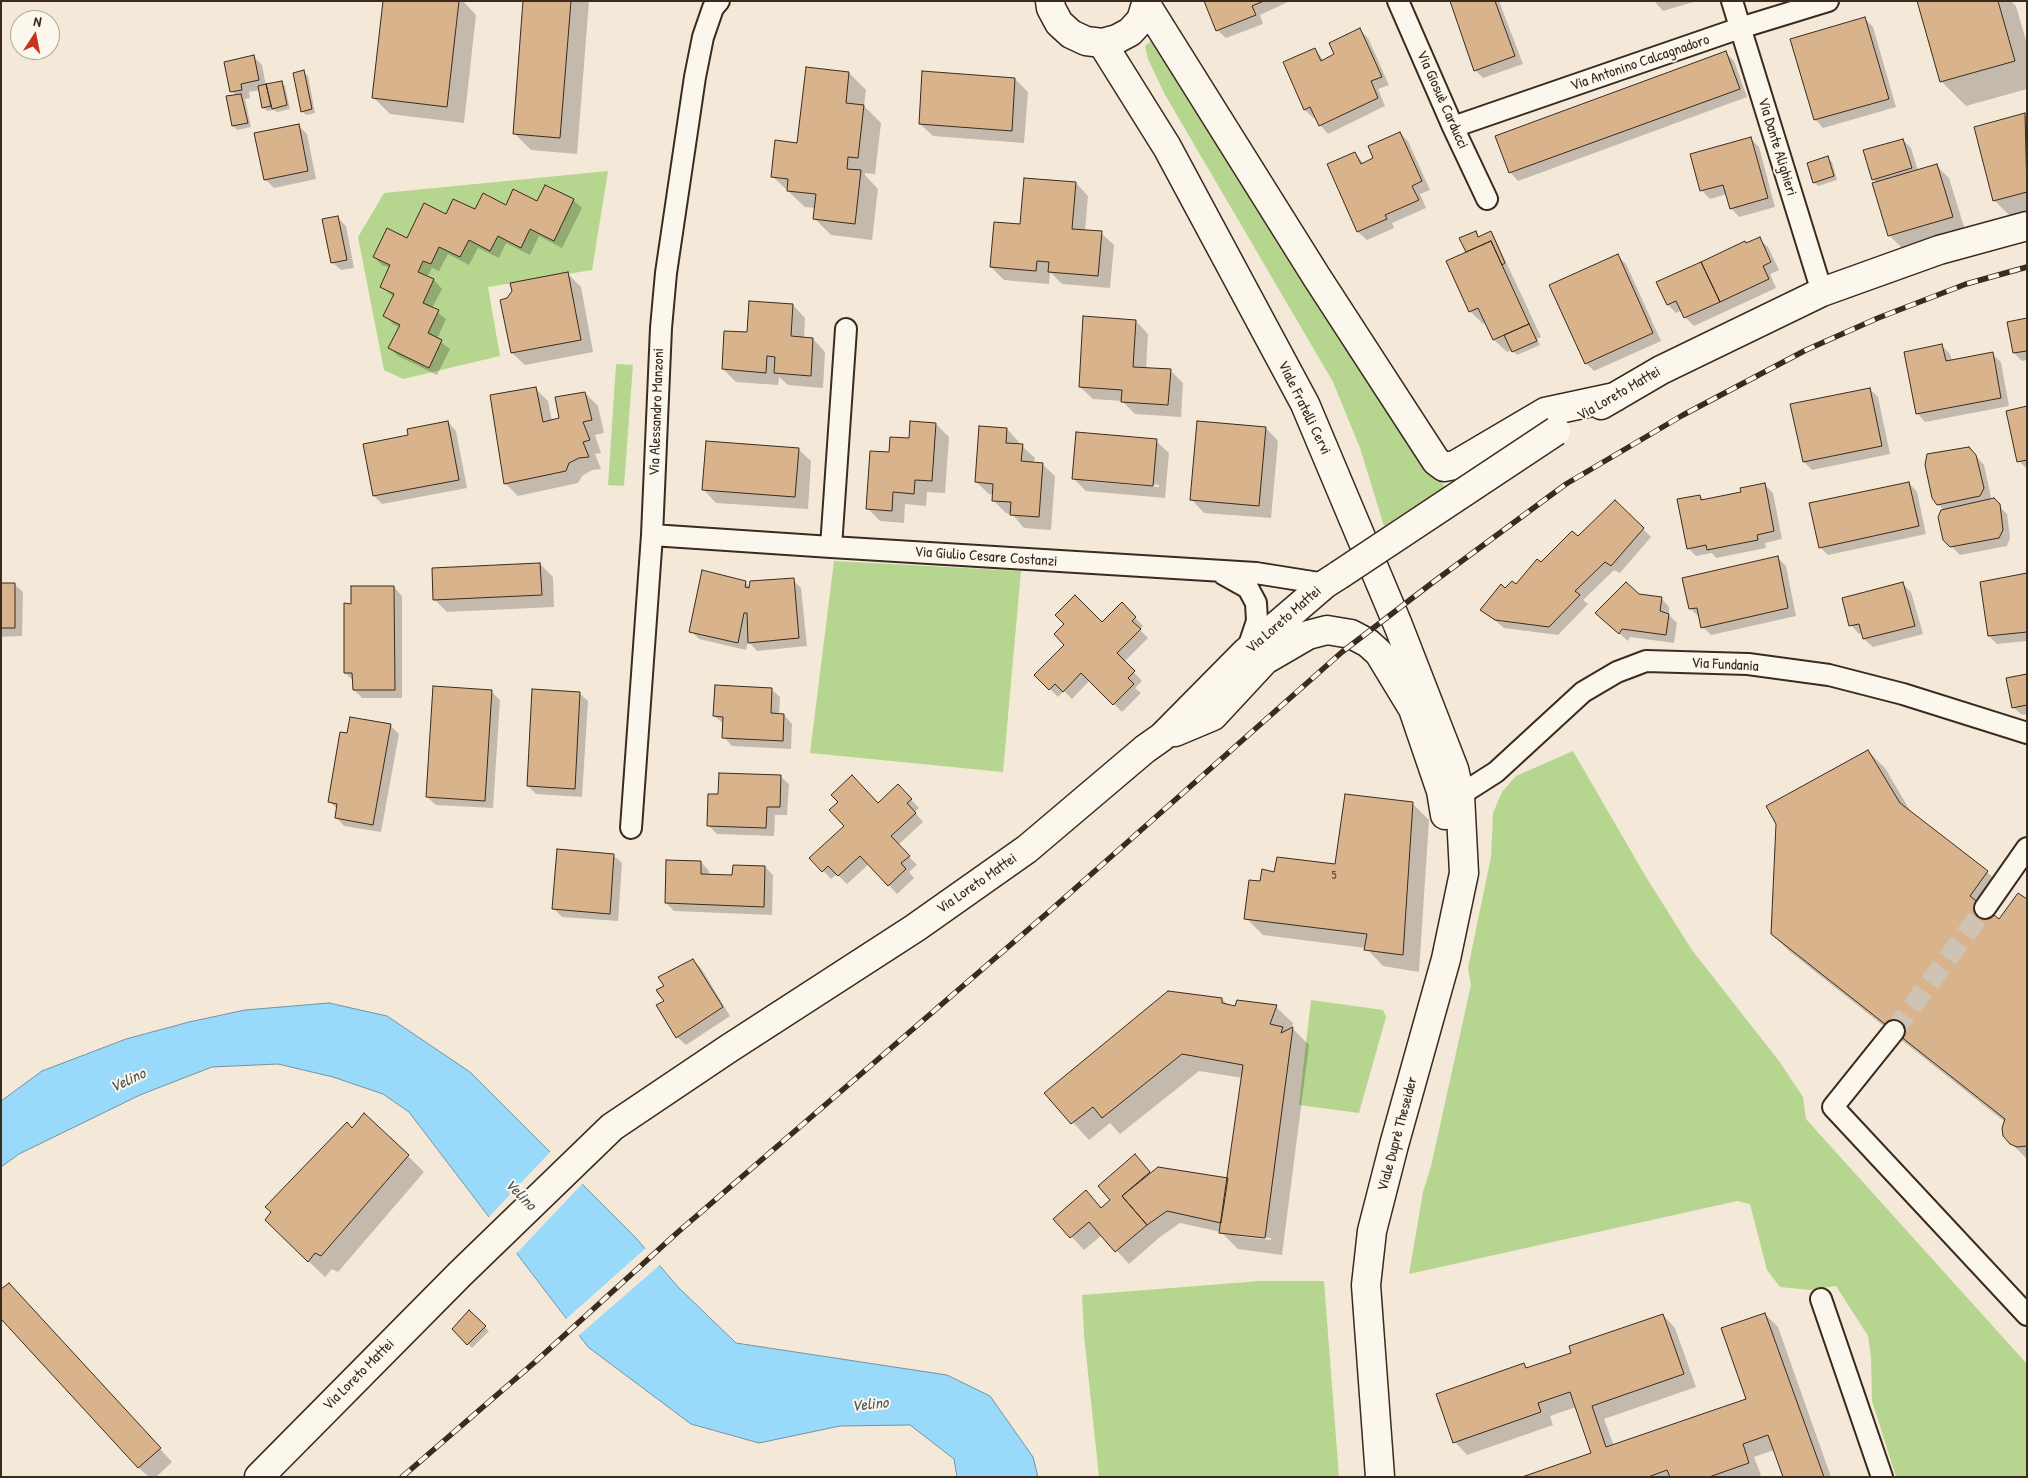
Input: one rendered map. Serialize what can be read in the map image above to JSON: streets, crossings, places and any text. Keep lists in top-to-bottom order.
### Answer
{
  "streets": {
    "street": [
      "Via Antonino Calcagnadoro",
      "Via Giosuè Carducci",
      "Via Dante Alighieri",
      "Via Loreto Mattei",
      "Viale Fratelli Cervi",
      "Via Alessandro Manzoni",
      "Via Giulio Cesare Costanzi",
      "Via Fundania",
      "Viale Duprè Theseider"
    ]
  },
  "crossings": [
    ["Via Antonino Calcagnadoro", "Via Giosuè Carducci"],
    ["Via Antonino Calcagnadoro", "Via Dante Alighieri"],
    ["Via Dante Alighieri", "Via Loreto Mattei"],
    ["Via Loreto Mattei", "Via Giulio Cesare Costanzi"],
    ["Viale Fratelli Cervi", "Via Fundania"],
    ["Viale Fratelli Cervi", "Viale Duprè Theseider"],
    ["Via Alessandro Manzoni", "Via Giulio Cesare Costanzi"],
    ["Via Fundania", "Viale Duprè Theseider"]
  ],
  "water": ["Velino"],
  "house_numbers": ["5"],
  "north": "top"
}
